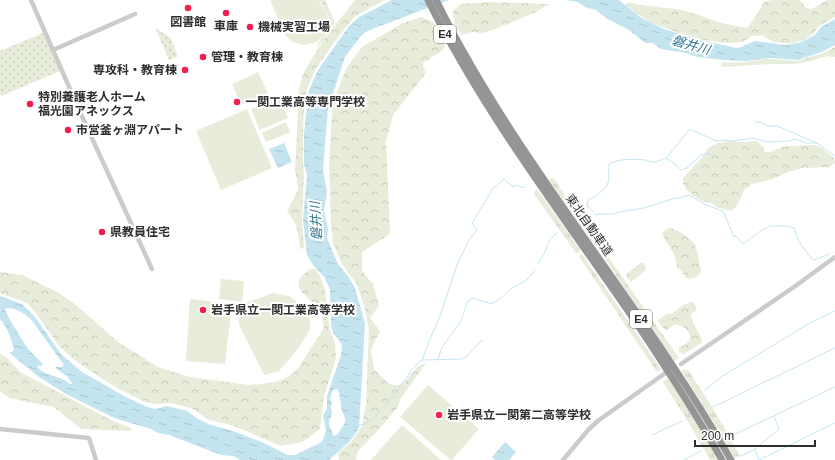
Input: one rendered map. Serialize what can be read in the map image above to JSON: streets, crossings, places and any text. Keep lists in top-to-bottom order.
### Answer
{
  "streets": {
    "highway": ["E4", "東北自動車道"]
  },
  "water": ["磐井川"],
  "places": [
    "図書館",
    "車庫",
    "機械実習工場",
    "管理・教育棟",
    "専攻科・教育棟",
    "一関工業高等専門学校",
    "特別養護老人ホーム 福光園アネックス",
    "市営釜ヶ淵アパート",
    "県教員住宅",
    "岩手県立一関工業高等学校",
    "岩手県立一関第二高等学校"
  ],
  "scale_bar": "200 m"
}
